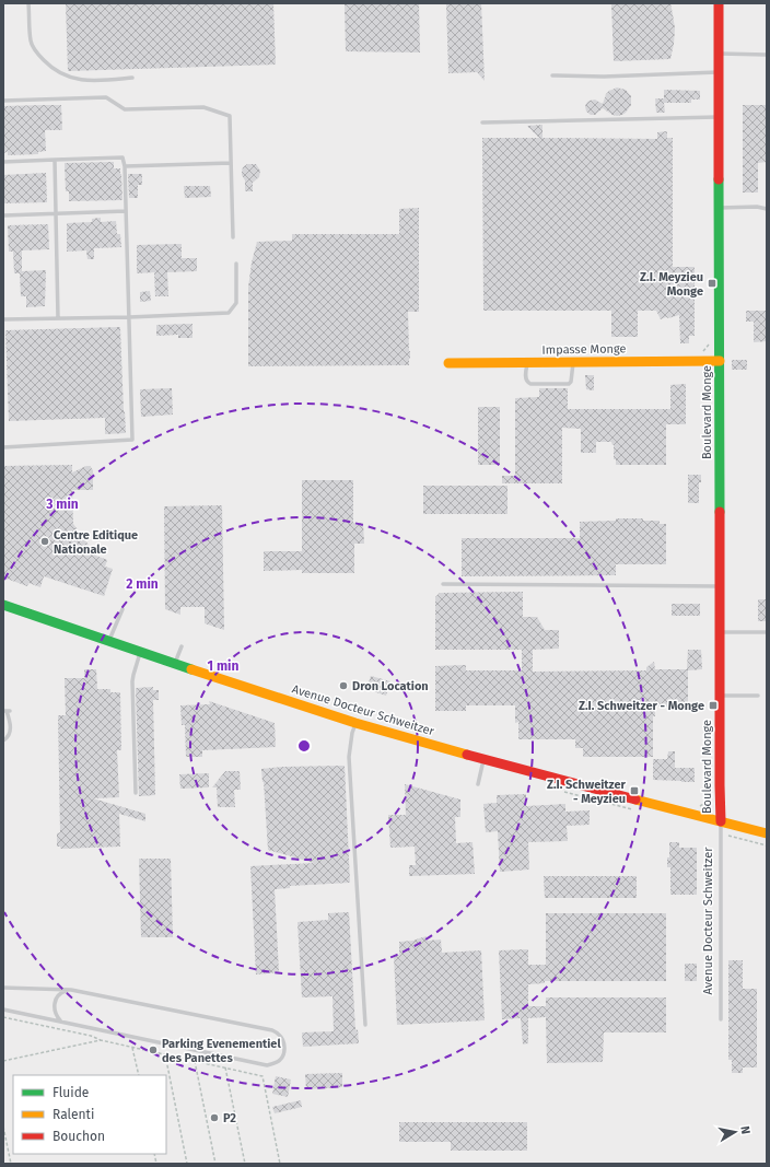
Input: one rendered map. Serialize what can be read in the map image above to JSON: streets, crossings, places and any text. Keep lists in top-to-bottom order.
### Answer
{
  "streets": {
    "street": ["Impasse Monge", "Boulevard Monge", "Avenue Docteur Schweitzer"]
  },
  "crossings": [
    ["Impasse Monge", "Boulevard Monge"],
    ["Boulevard Monge", "Avenue Docteur Schweitzer"]
  ],
  "places": {
    "transit": ["Z.I. Meyzieu Monge", "Z.I. Schweitzer - Monge", "Z.I. Schweitzer - Meyzieu"],
    "other": [
      "Centre Editique Nationale",
      "Dron Location",
      "Parking Evenementiel des Panettes",
      "P2"
    ]
  },
  "legend": ["Fluide", "Ralenti", "Bouchon"],
  "north": "right",
  "rings": ["3 min", "2 min", "1 min"]
}
